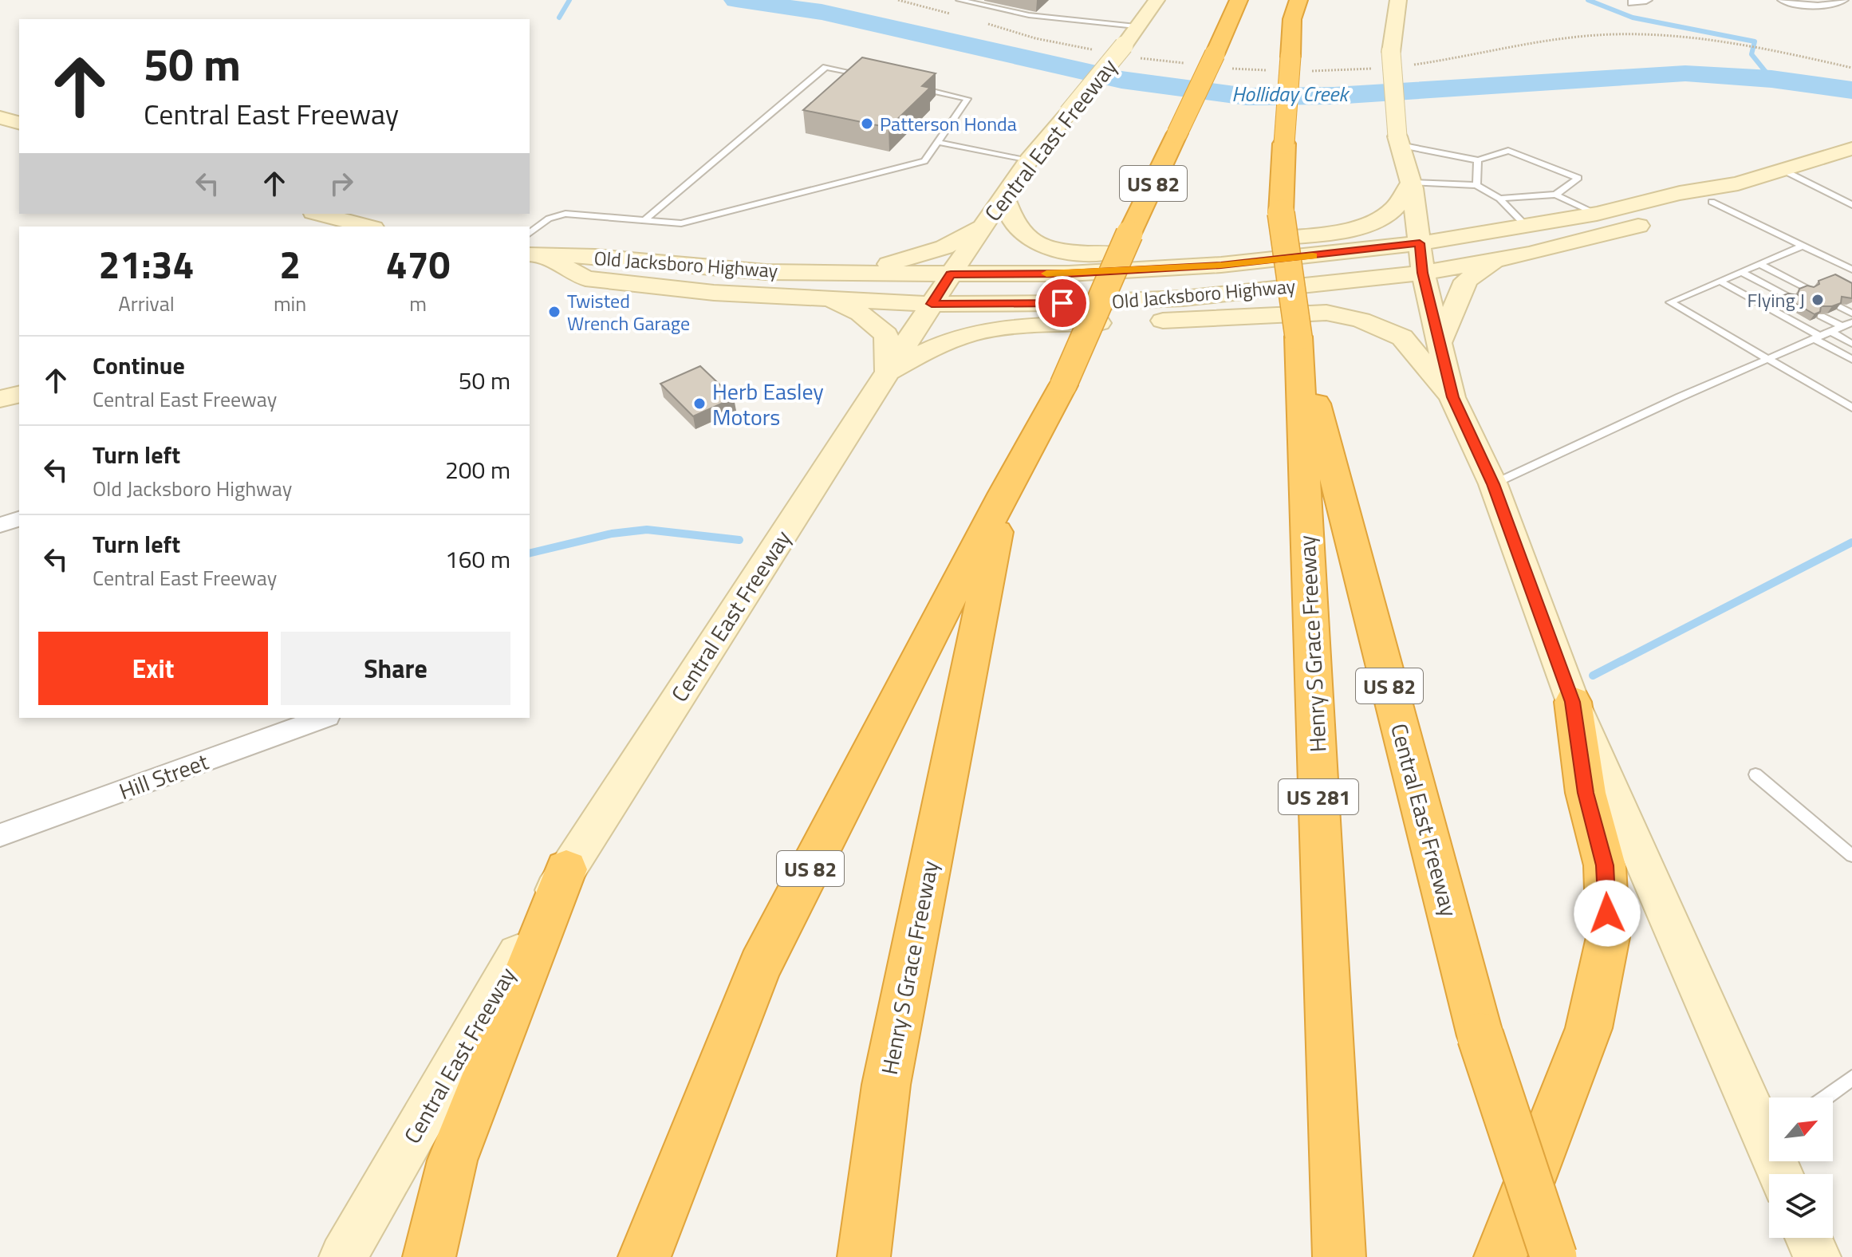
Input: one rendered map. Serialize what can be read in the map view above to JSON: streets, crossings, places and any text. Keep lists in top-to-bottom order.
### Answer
{
  "streets": {
    "highway": [
      "Central East Freeway",
      "US 82",
      "Henry S Grace Freeway",
      "US 281"
    ],
    "main road": ["Old Jacksboro Highway"],
    "street": ["Hill Street"]
  },
  "crossings": [
    ["Central East Freeway", "Old Jacksboro Highway"],
    ["Central East Freeway", "Henry S Grace Freeway"],
    ["US 82", "Henry S Grace Freeway"]
  ],
  "water": ["Holliday Creek"],
  "places": [
    "Patterson Honda",
    "Flying J",
    "Twisted Wrench Garage",
    "Herb Easley Motors"
  ],
  "north": "top right",
  "page": {
    "turn": ["50 m", "Central East Freeway"],
    "eta": [
      "21:34",
      "Arrival",
      "2",
      "min",
      "470",
      "m"
    ],
    "list": [
      {
        "name": "Continue",
        "note": "Central East Freeway",
        "value": "50 m"
      },
      {
        "name": "Turn left",
        "note": "Old Jacksboro Highway",
        "value": "200 m"
      },
      {
        "name": "Turn left",
        "note": "Central East Freeway",
        "value": "160 m"
      }
    ],
    "buttons": ["Exit", "Share"]
  }
}
